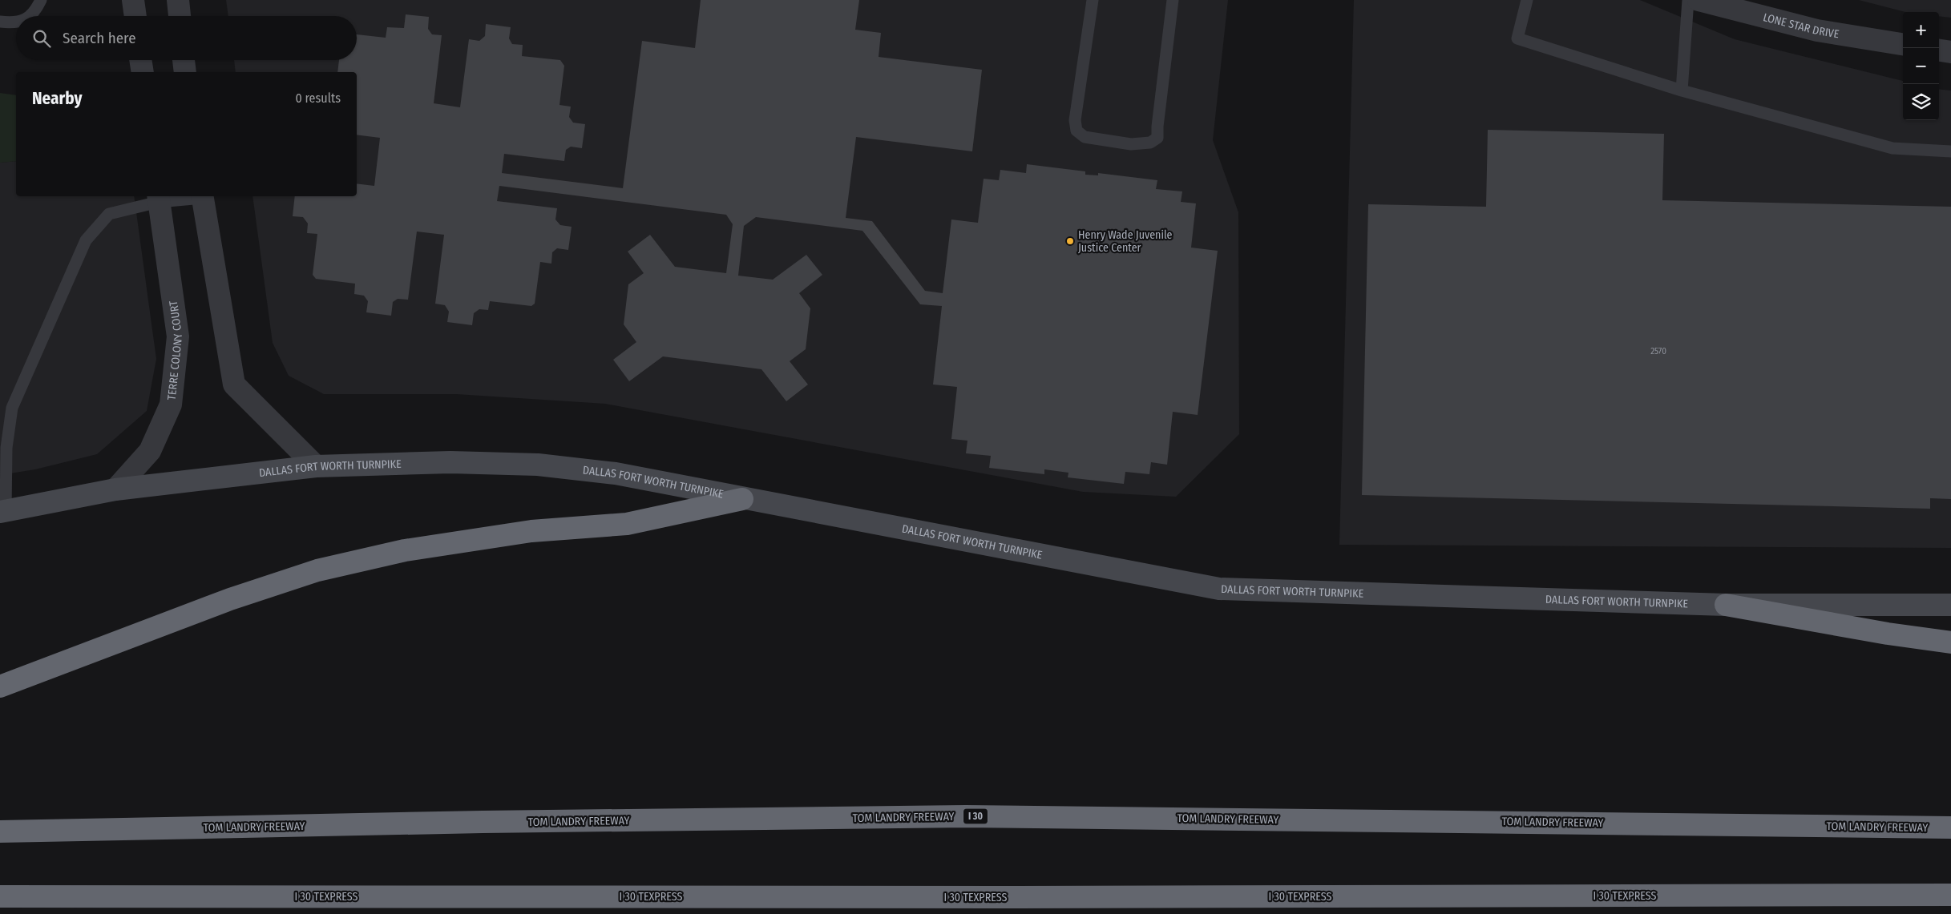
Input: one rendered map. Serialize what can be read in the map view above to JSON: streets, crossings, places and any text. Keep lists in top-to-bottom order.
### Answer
{
  "streets": {
    "highway": ["I 30", "TOM LANDRY FREEWAY", "I 30 TEXPRESS"],
    "main road": ["DALLAS FORT WORTH TURNPIKE"],
    "street": ["LONE STAR DRIVE", "TERRE COLONY COURT"]
  },
  "crossings": [
    ["TERRE COLONY COURT", "DALLAS FORT WORTH TURNPIKE"]
  ],
  "places": ["Henry Wade Juvenile Justice Center"],
  "house_numbers": ["2570"],
  "page": {
    "map_buttons": ["+", "−"],
    "search": "Search here",
    "heading": ["Nearby", "0 results"]
  }
}
